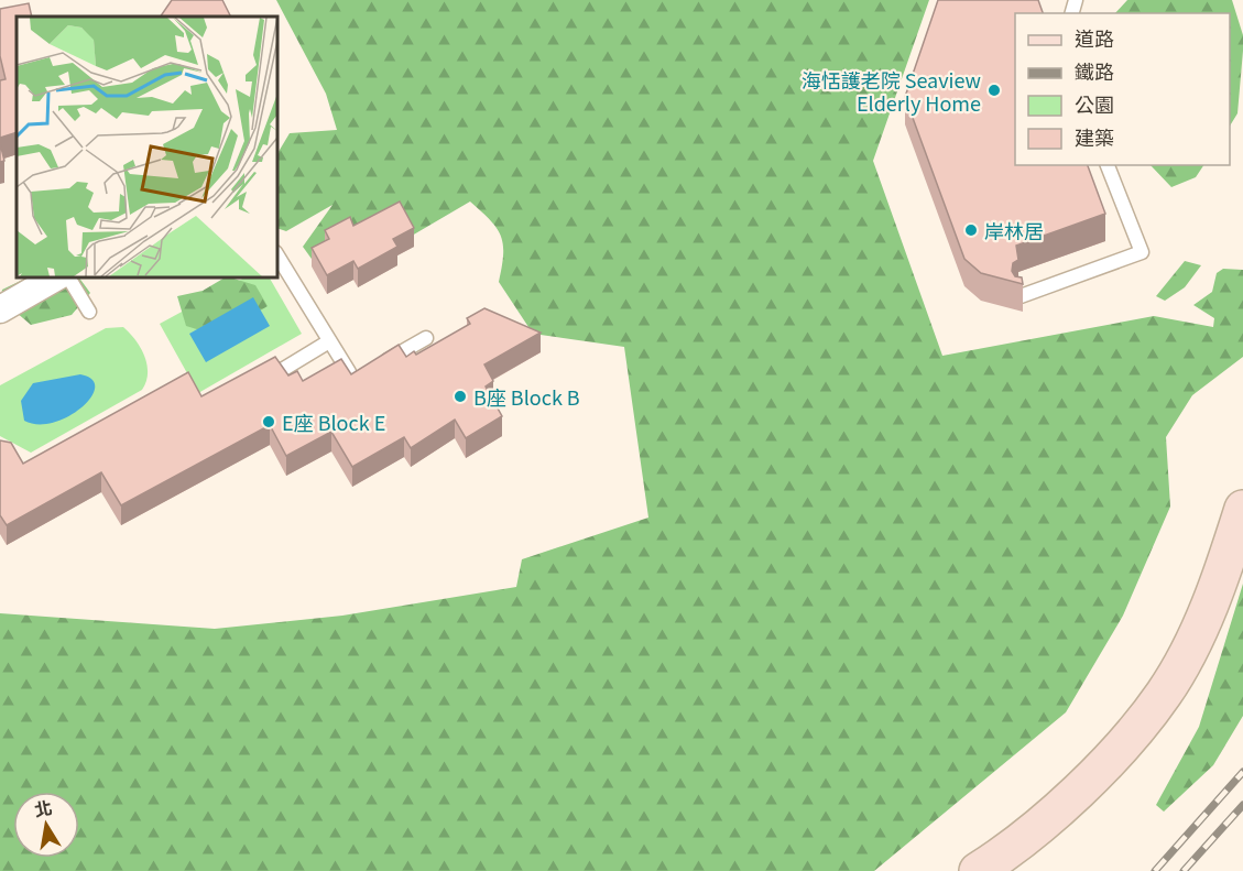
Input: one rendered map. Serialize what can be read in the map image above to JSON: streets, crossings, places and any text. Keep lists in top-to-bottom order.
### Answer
{
  "places": [
    "海恬護老院 Seaview Elderly Home",
    "岸林居",
    "B座 Block B",
    "E座 Block E"
  ],
  "legend": [
    "道路",
    "鐵路",
    "公園",
    "建築"
  ],
  "north": "top"
}
